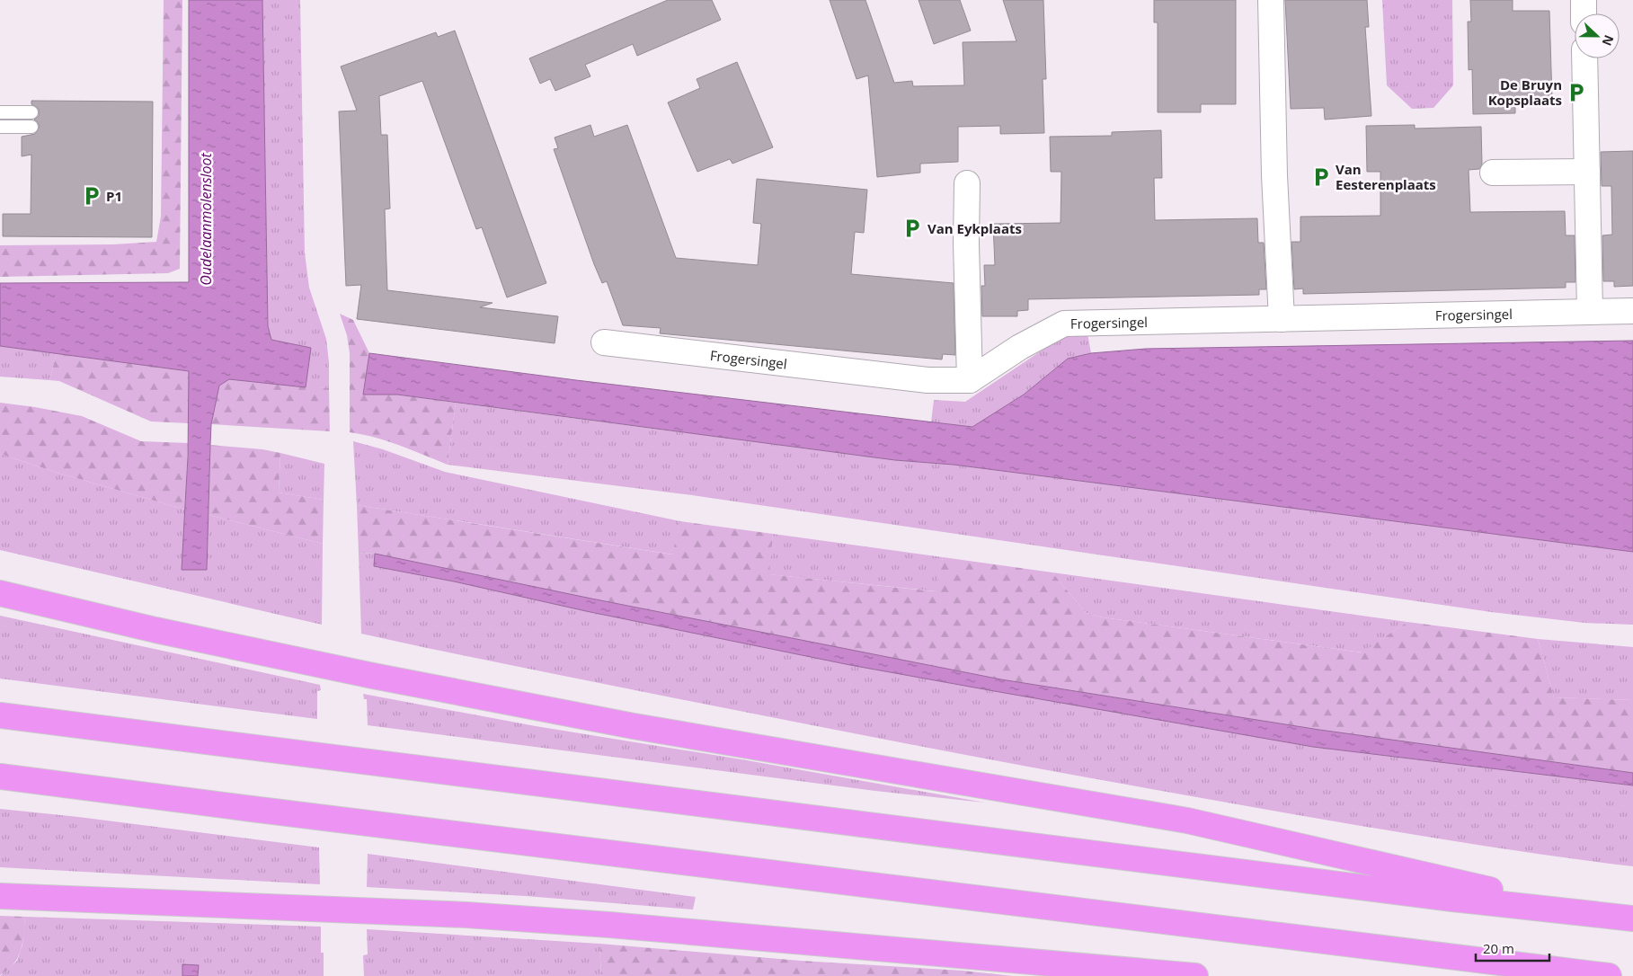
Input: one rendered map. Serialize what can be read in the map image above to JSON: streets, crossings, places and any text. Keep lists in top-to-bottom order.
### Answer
{
  "streets": {
    "street": ["Frogersingel"]
  },
  "water": ["Oudelaanmolensloot"],
  "places": {
    "parking": [
      "De Bruyn Kopsplaats",
      "Van Eesterenplaats",
      "P1",
      "Van Eykplaats"
    ]
  },
  "scale_bar": "20 m",
  "north": "right"
}
